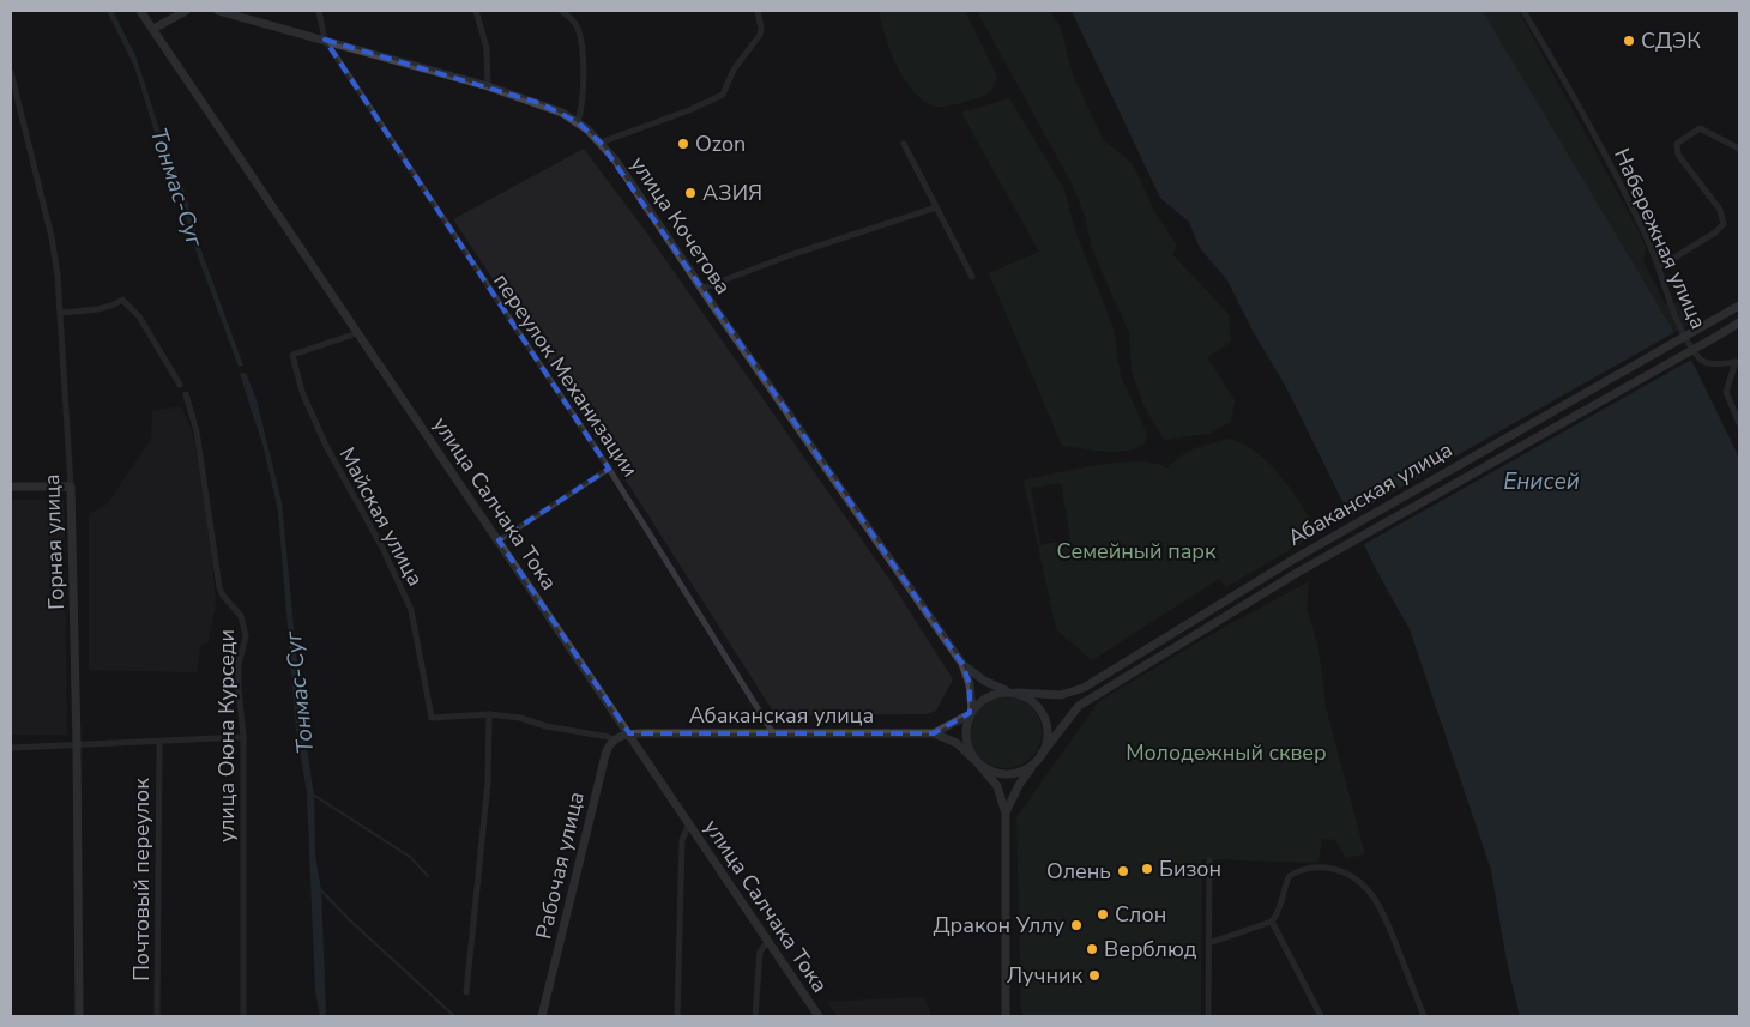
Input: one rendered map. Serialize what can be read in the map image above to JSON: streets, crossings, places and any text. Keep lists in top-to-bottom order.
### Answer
{
  "streets": {
    "main road": [
      "улица Кочетова",
      "Абаканская улица",
      "улица Салчака Тока",
      "Горная улица",
      "Рабочая улица"
    ],
    "street": [
      "Набережная улица",
      "переулок Механизации",
      "Майская улица",
      "улица Оюна Курседи",
      "Почтовый переулок"
    ]
  },
  "crossings": [
    ["улица Кочетова", "переулок Механизации"],
    ["улица Кочетова", "Абаканская улица"],
    ["переулок Механизации", "Абаканская улица"],
    ["Абаканская улица", "улица Салчака Тока"],
    ["улица Салчака Тока", "Майская улица"]
  ],
  "water": ["Тонмас-Суг", "Енисей"],
  "parks": ["Семейный парк", "Молодежный сквер"],
  "places": [
    "СДЭК",
    "Ozon",
    "АЗИЯ",
    "Бизон",
    "Олень",
    "Слон",
    "Дракон Уллу",
    "Верблюд",
    "Лучник"
  ]
}
